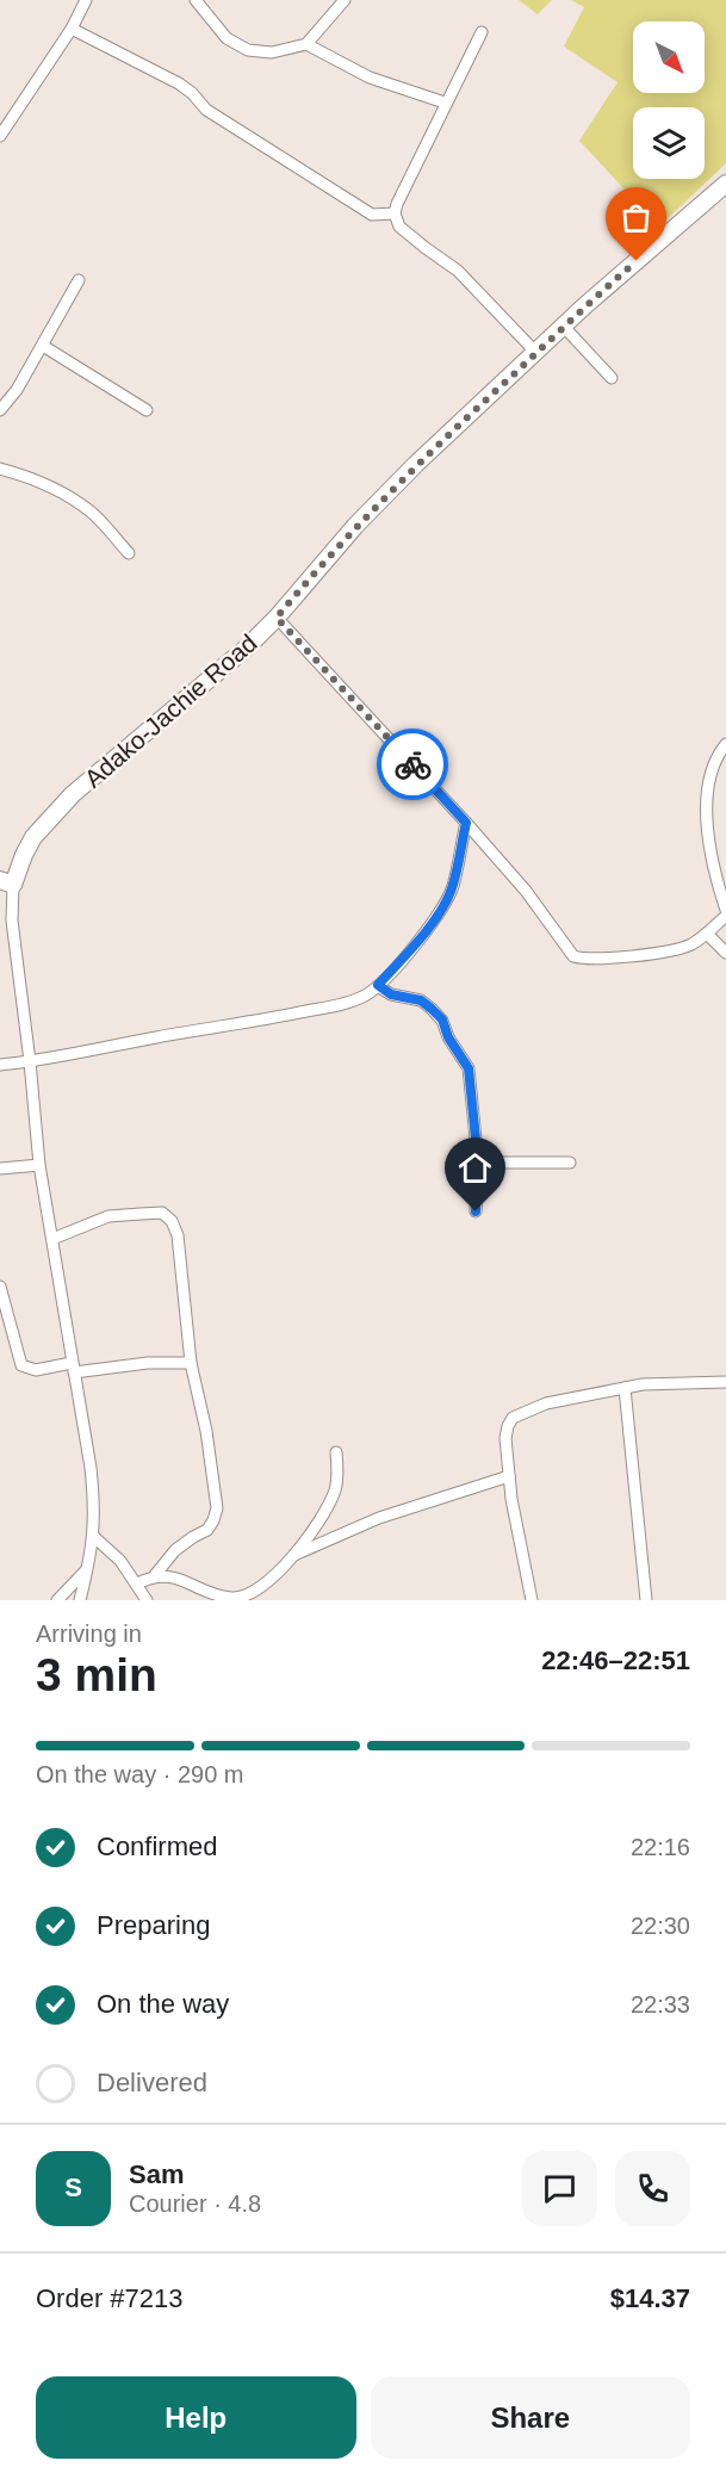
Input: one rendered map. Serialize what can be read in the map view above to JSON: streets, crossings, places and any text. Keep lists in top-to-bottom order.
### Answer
{
  "streets": {
    "street": ["Adako-Jachie Road"]
  },
  "north": "bottom right",
  "page": {
    "heading": ["3 min", "Arriving in", "22:46–22:51"],
    "panel": [
      "Sam",
      "Courier · 4.8",
      "Order #7213",
      "$14.37"
    ],
    "bar": "On the way · 290 m",
    "list": [
      ["Confirmed", "22:16"],
      ["Preparing", "22:30"],
      ["On the way", "22:33"],
      "Delivered"
    ],
    "round": "S",
    "buttons": ["Help", "Share"]
  }
}
